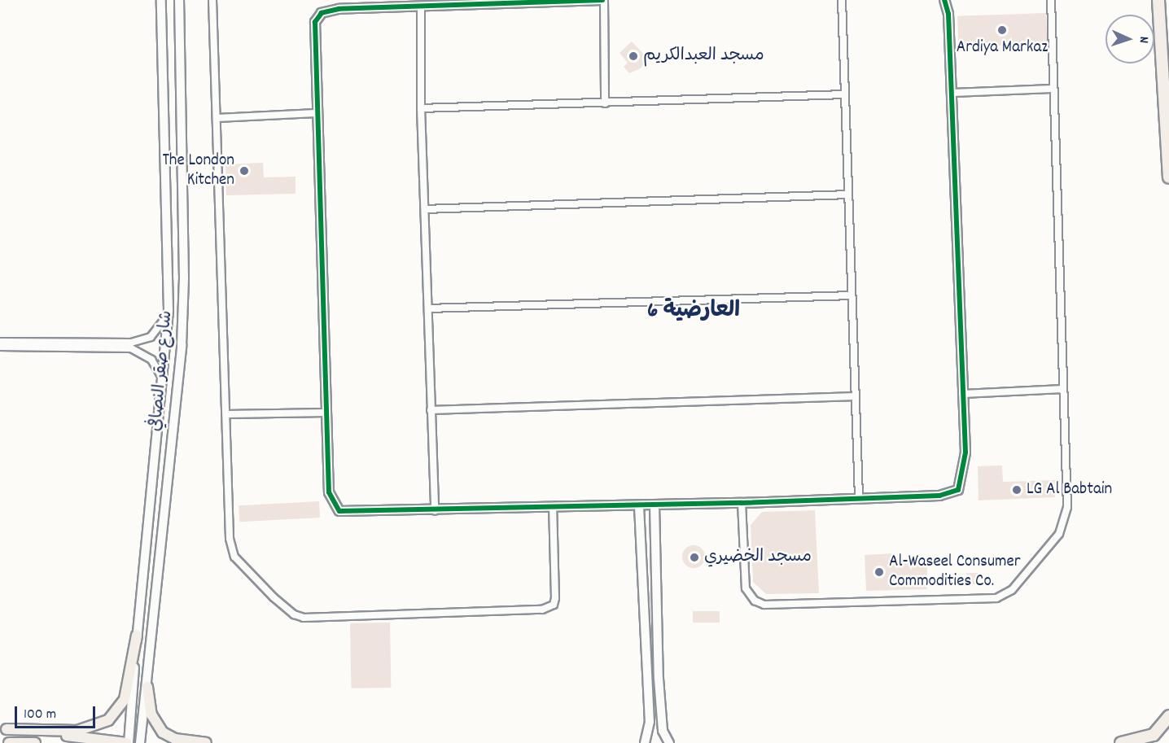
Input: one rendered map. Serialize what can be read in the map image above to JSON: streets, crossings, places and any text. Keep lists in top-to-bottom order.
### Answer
{
  "streets": {
    "street": ["شارع صقر النصافي"]
  },
  "districts": ["العارضية 6"],
  "places": [
    "Ardiya Markaz",
    "مسجد العبدالكريم",
    "The London Kitchen",
    "LG Al Babtain",
    "مسجد الخضيري",
    "Al-Waseel Consumer Commodities Co."
  ],
  "scale_bar": "100 m",
  "north": "right"
}
